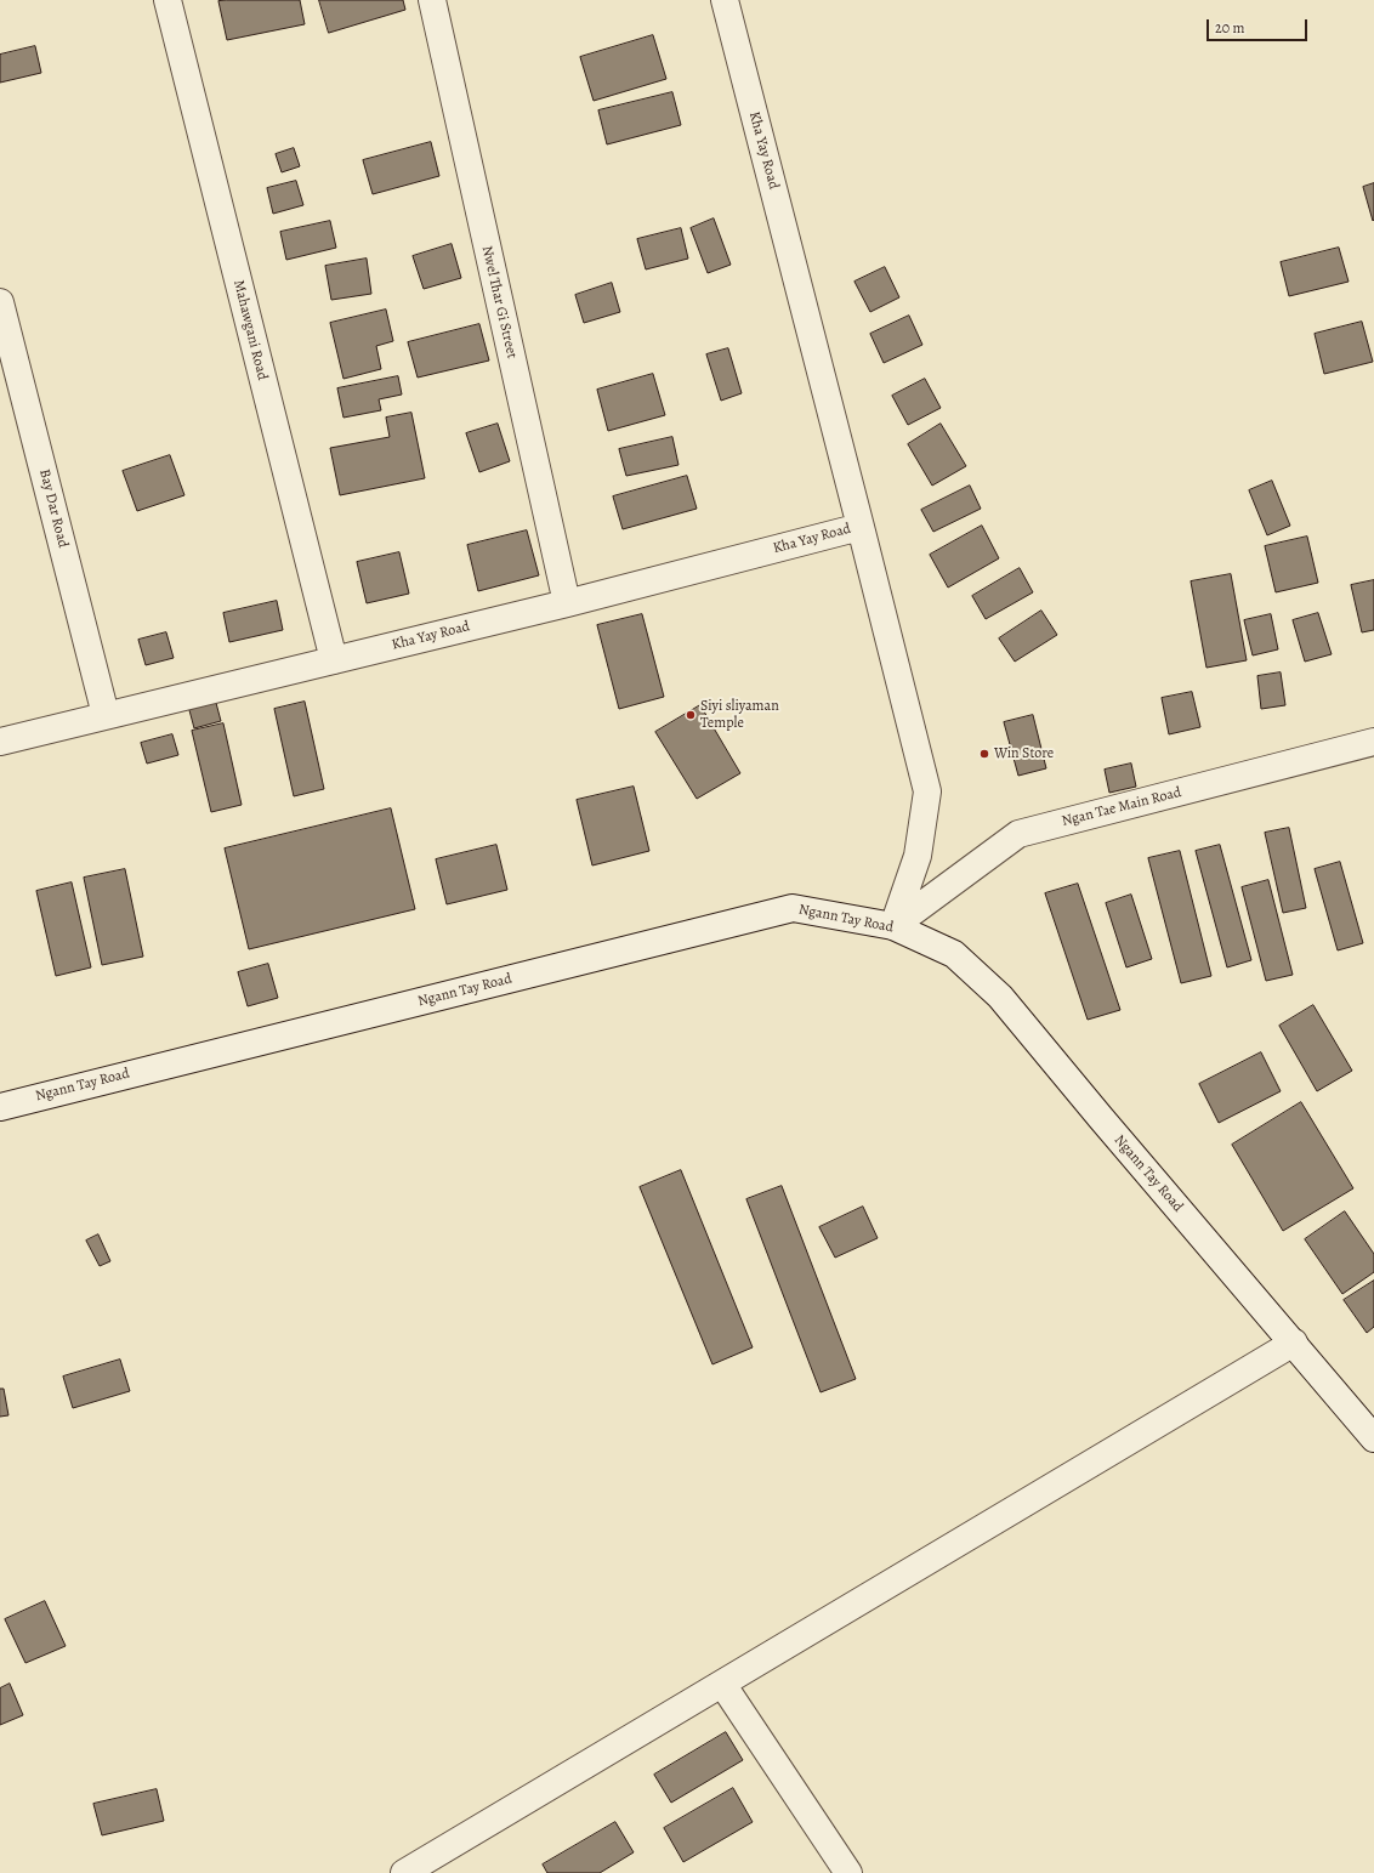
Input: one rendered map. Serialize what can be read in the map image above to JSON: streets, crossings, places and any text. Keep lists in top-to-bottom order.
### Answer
{
  "streets": {
    "street": [
      "Kha Yay Road",
      "Nwel Thar Gi Street",
      "Mahawgani Road",
      "Bay Dar Road",
      "Ngan Tae Main Road",
      "Ngann Tay Road"
    ]
  },
  "crossings": [
    ["Kha Yay Road", "Nwel Thar Gi Street"],
    ["Kha Yay Road", "Mahawgani Road"],
    ["Kha Yay Road", "Bay Dar Road"],
    ["Kha Yay Road", "Ngan Tae Main Road"],
    ["Kha Yay Road", "Ngann Tay Road"],
    ["Ngan Tae Main Road", "Ngann Tay Road"]
  ],
  "places": ["Siyi sliyaman Temple", "Win Store"],
  "scale_bar": "20 m"
}
